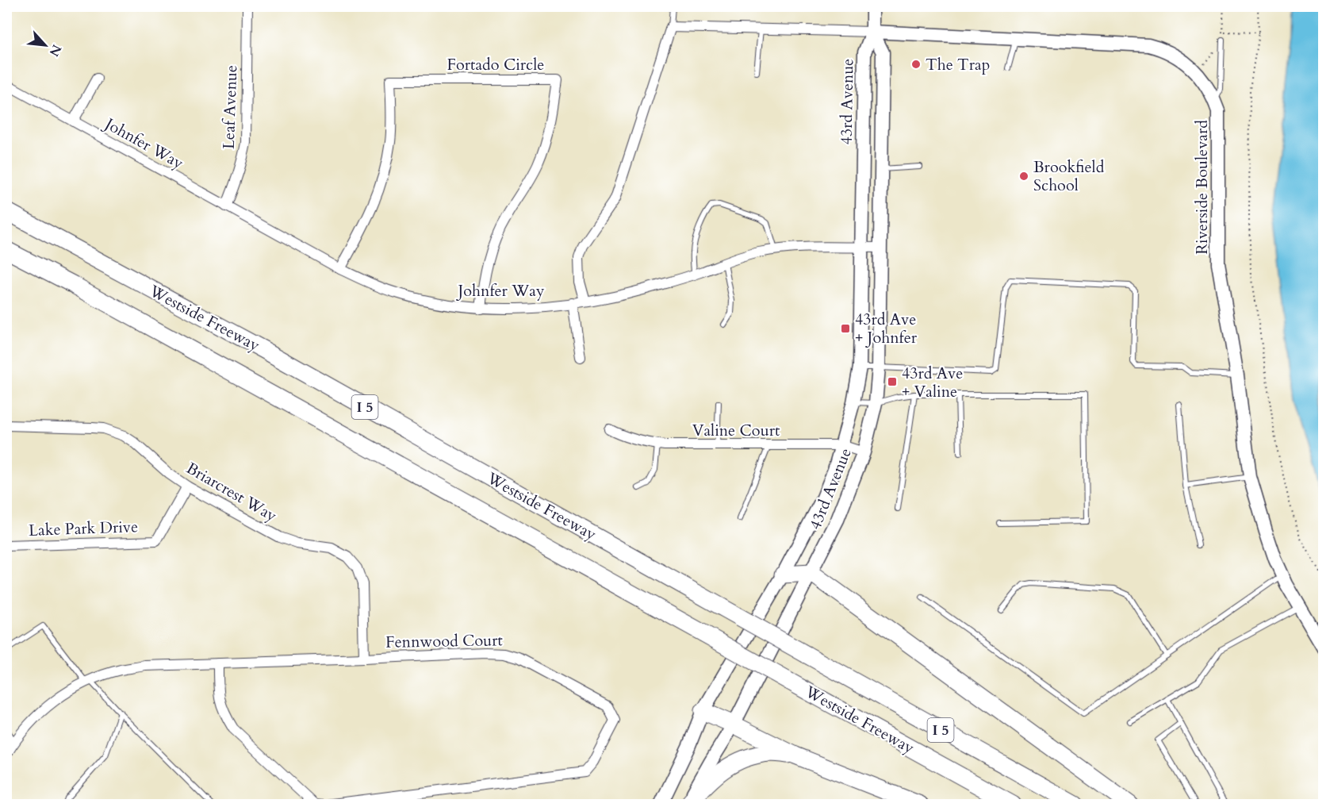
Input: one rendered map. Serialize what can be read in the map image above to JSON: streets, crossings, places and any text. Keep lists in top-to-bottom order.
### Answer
{
  "streets": {
    "highway": ["Westside Freeway", "I 5"],
    "main road": ["43rd Avenue", "Riverside Boulevard"],
    "street": [
      "Fortado Circle",
      "Leaf Avenue",
      "Johnfer Way",
      "Valine Court",
      "Briarcrest Way",
      "Lake Park Drive",
      "Fennwood Court"
    ]
  },
  "crossings": [
    ["Fortado Circle", "Johnfer Way"],
    ["43rd Avenue", "Johnfer Way"],
    ["43rd Avenue", "Riverside Boulevard"],
    ["43rd Avenue", "Valine Court"],
    ["Leaf Avenue", "Johnfer Way"],
    ["Briarcrest Way", "Lake Park Drive"],
    ["Briarcrest Way", "Fennwood Court"]
  ],
  "places": {
    "other": ["The Trap", "Brookfield School"],
    "transit": ["43rd Ave + Johnfer", "43rd Ave + Valine"]
  },
  "north": "bottom right"
}
